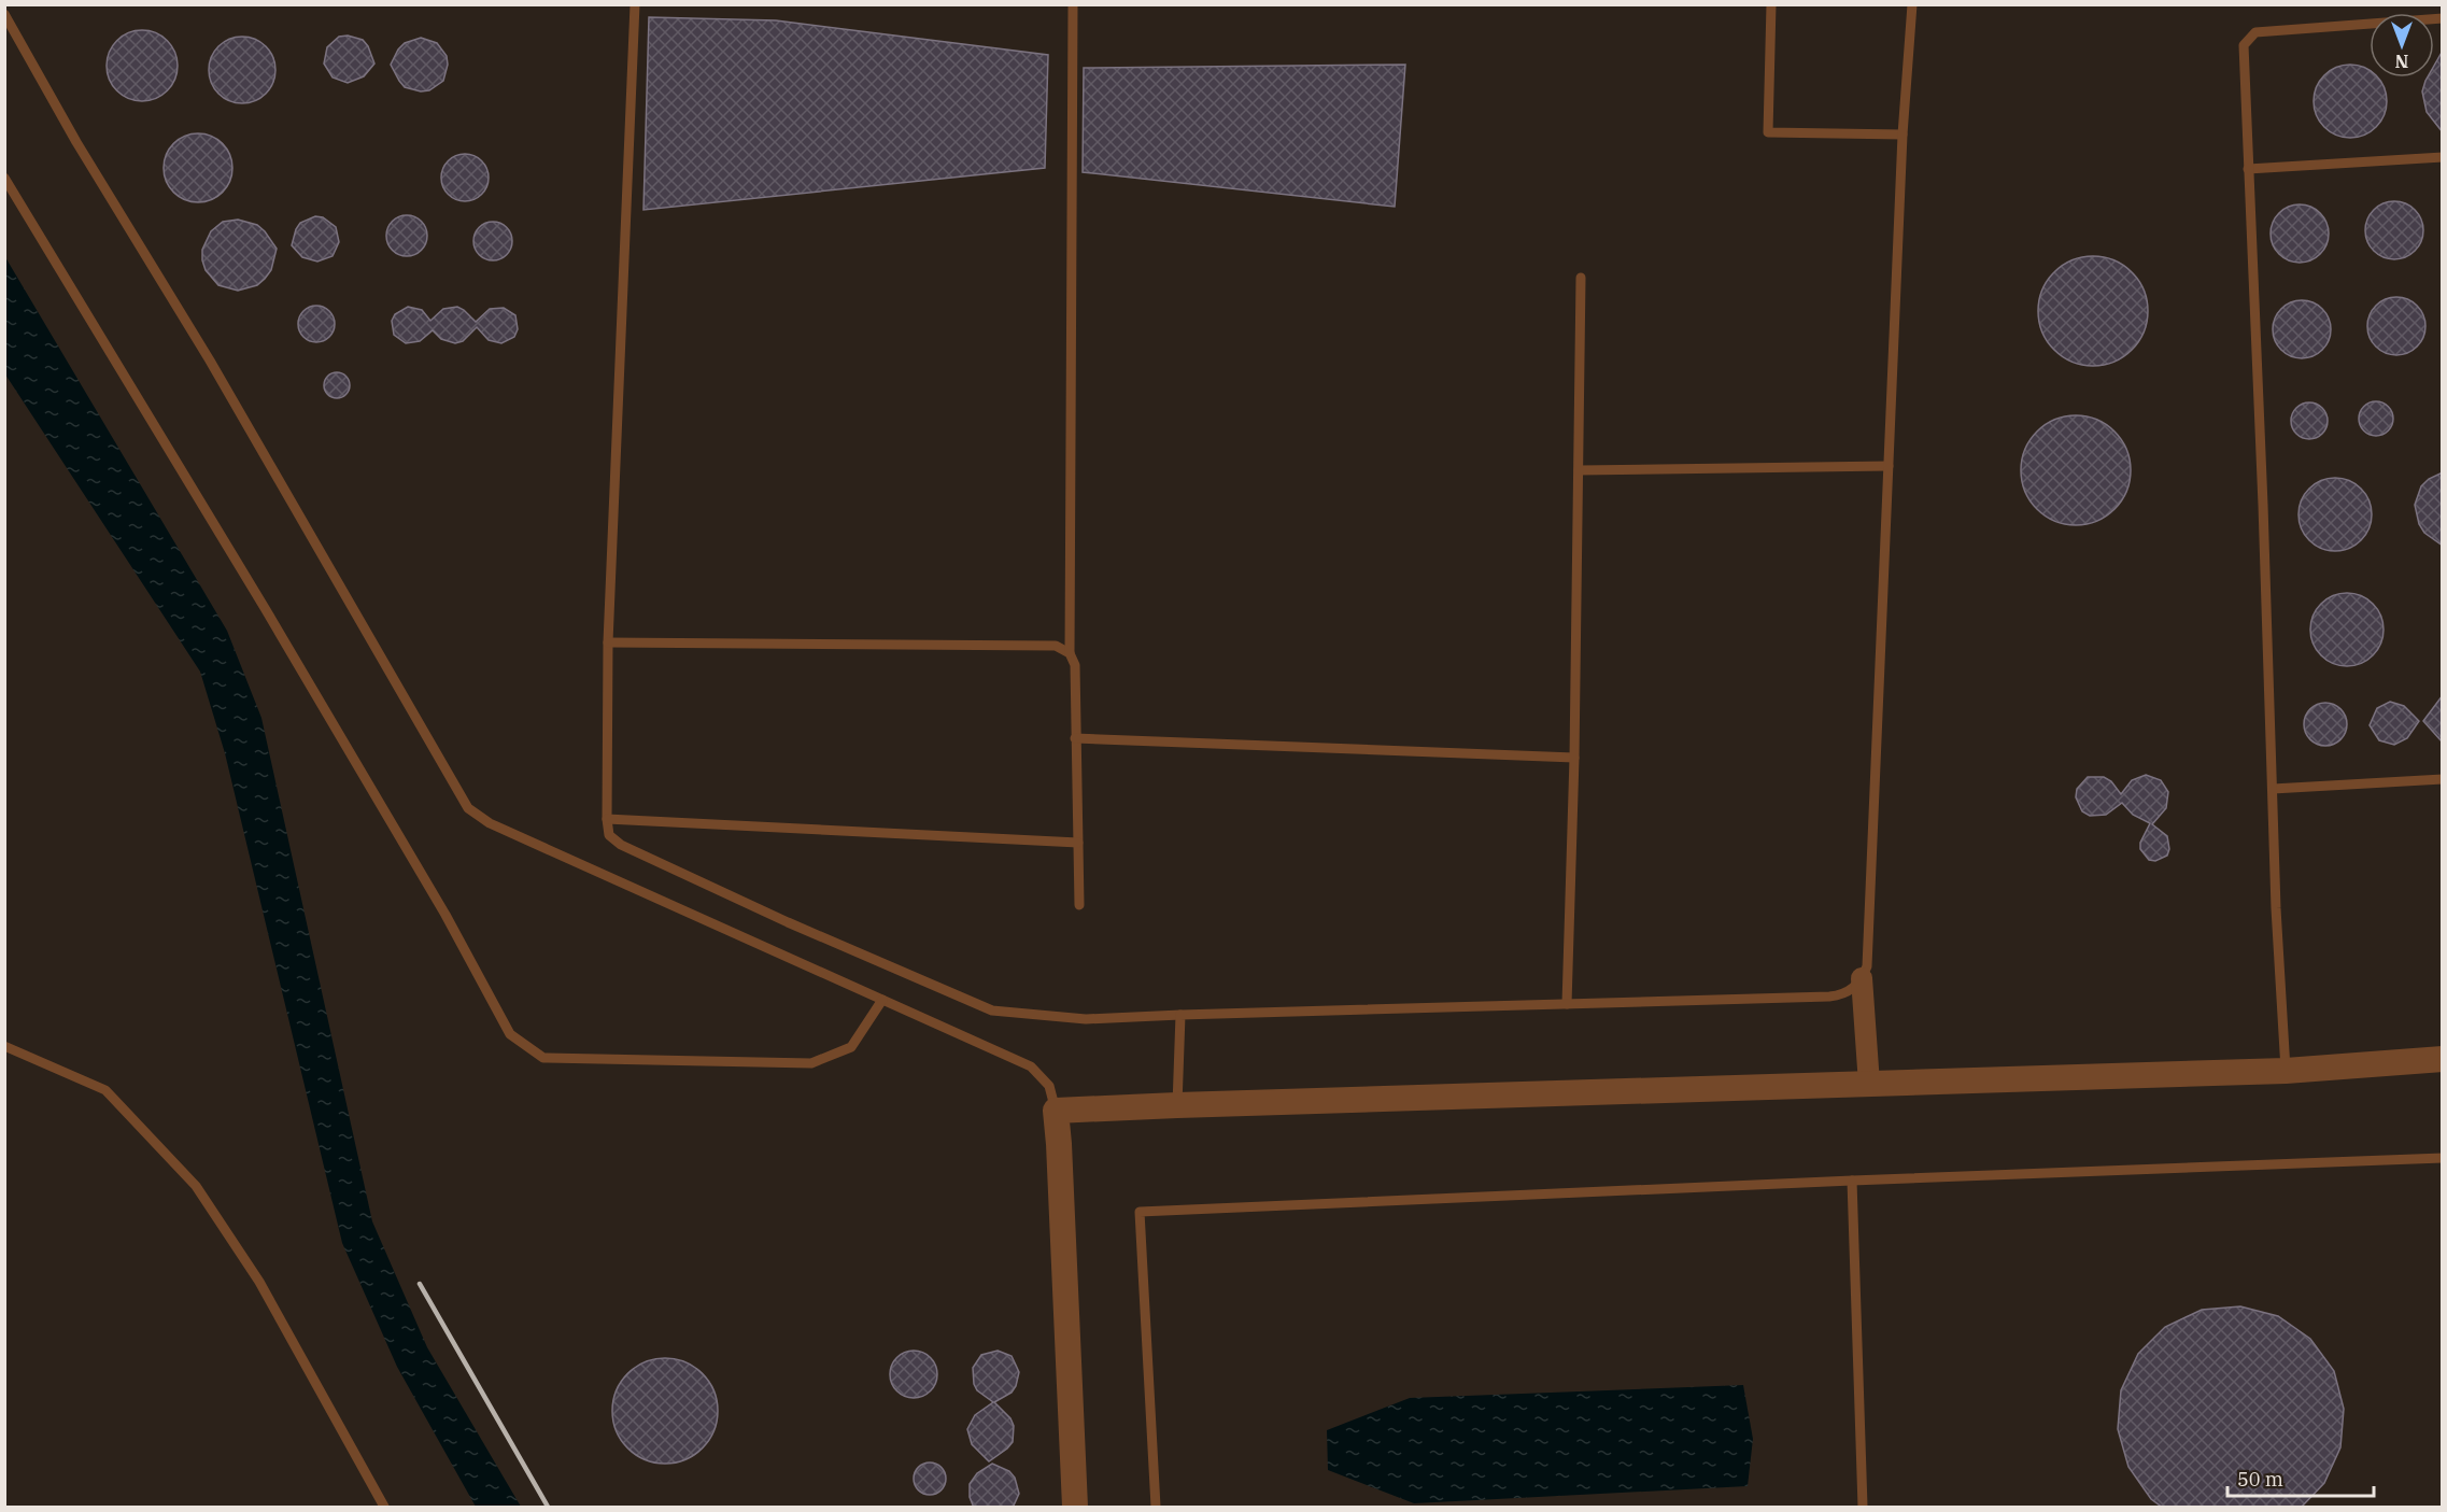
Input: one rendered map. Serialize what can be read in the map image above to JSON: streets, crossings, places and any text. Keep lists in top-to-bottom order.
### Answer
{
  "scale_bar": "50 m",
  "north": "bottom"
}
